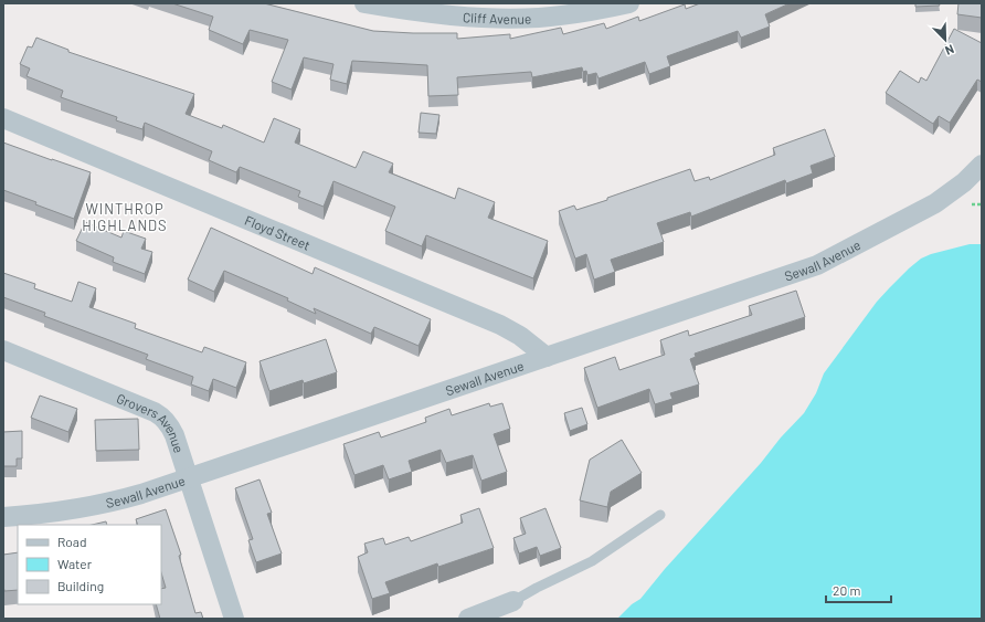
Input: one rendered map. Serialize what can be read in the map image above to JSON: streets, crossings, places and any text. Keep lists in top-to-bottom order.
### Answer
{
  "streets": {
    "street": [
      "Cliff Avenue",
      "Floyd Street",
      "Sewall Avenue",
      "Grovers Avenue"
    ]
  },
  "crossings": [
    ["Floyd Street", "Sewall Avenue"],
    ["Sewall Avenue", "Grovers Avenue"]
  ],
  "districts": ["WINTHROP HIGHLANDS"],
  "legend": ["Road", "Water", "Building"],
  "scale_bar": "20 m",
  "north": "bottom right"
}
